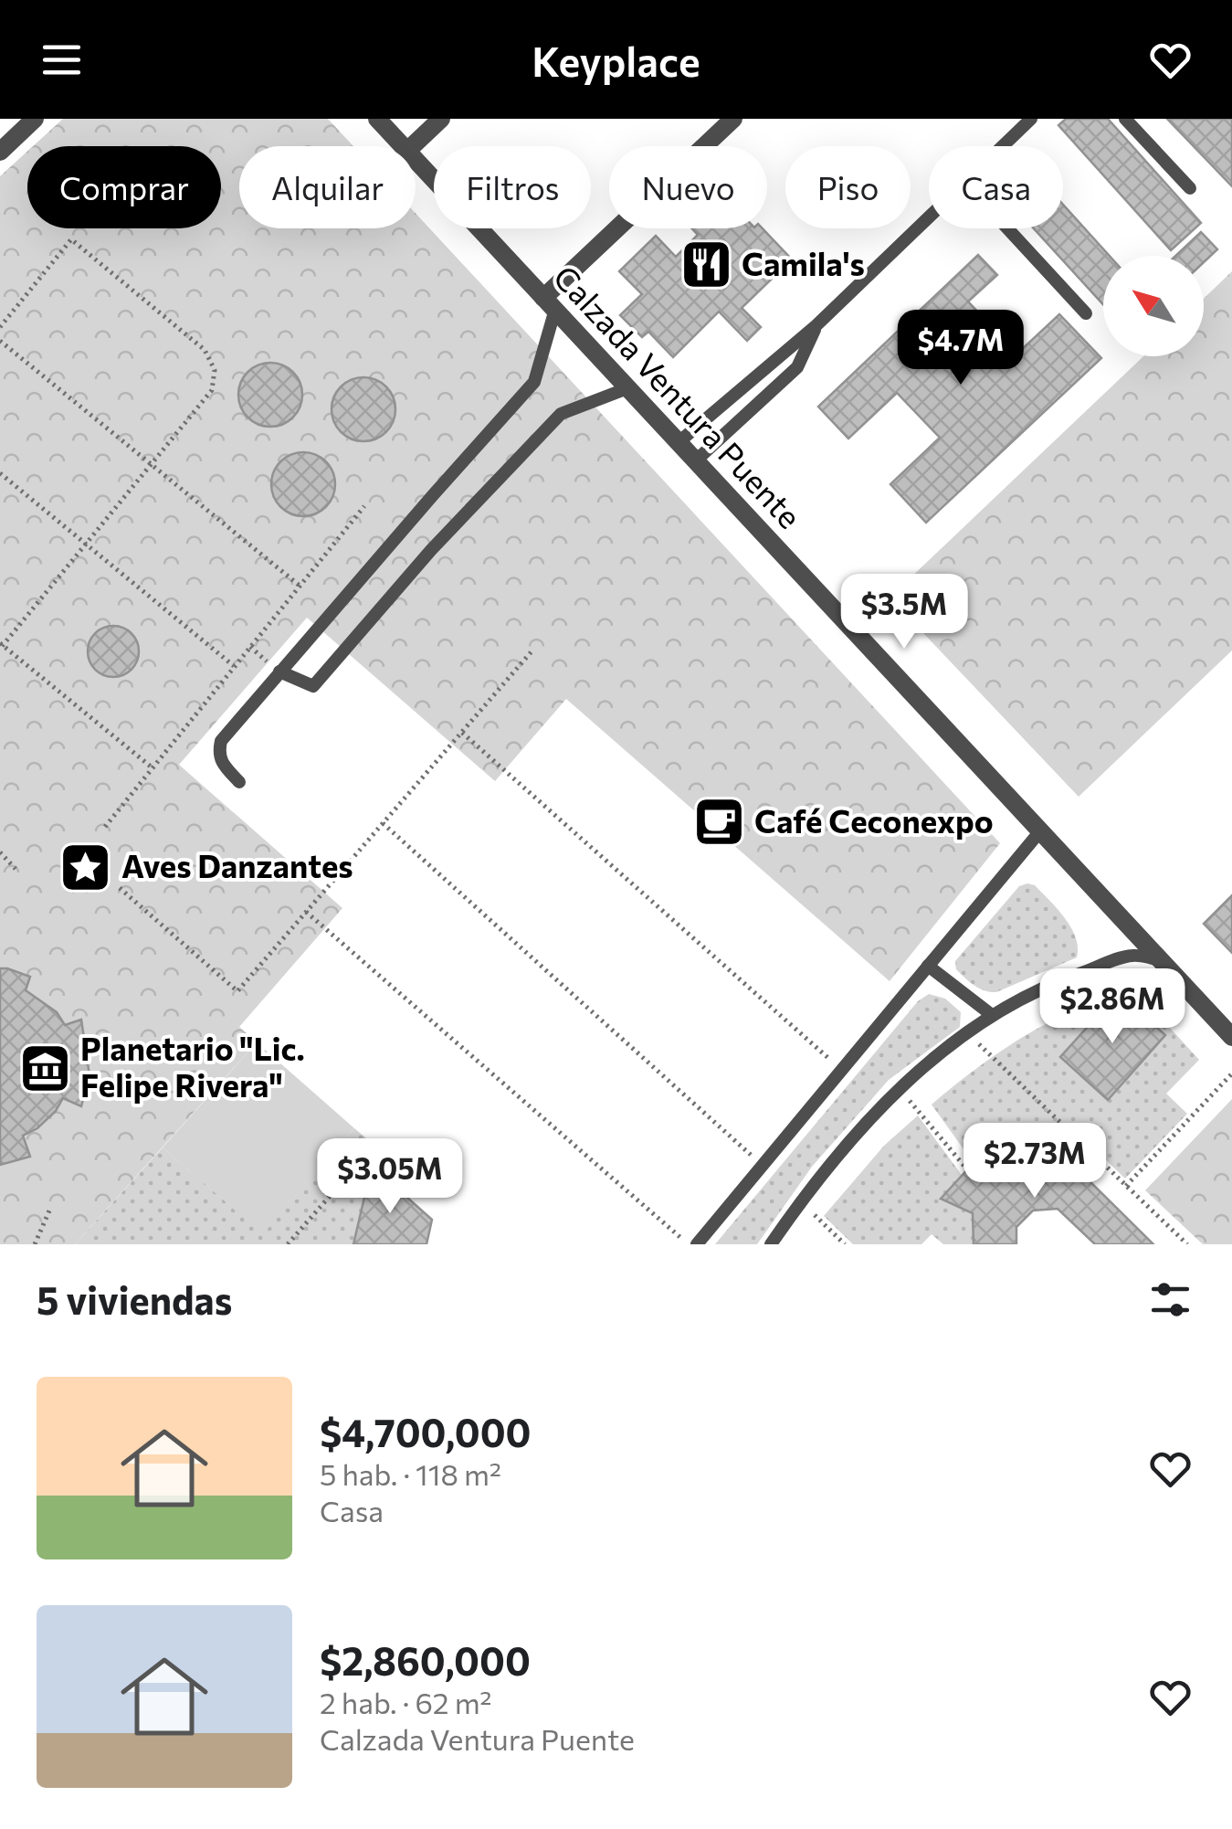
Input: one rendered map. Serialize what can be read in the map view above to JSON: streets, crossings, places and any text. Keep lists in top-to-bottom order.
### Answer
{
  "streets": {
    "street": ["Calzada Ventura Puente"]
  },
  "places": {
    "restaurant": ["Camila's"],
    "cafe": ["Café Ceconexpo"],
    "place": ["Aves Danzantes"],
    "museum": ["Planetario \"Lic. Felipe Rivera\""]
  },
  "north": "top left",
  "page": {
    "header": "Keyplace",
    "chip": [
      "Comprar",
      "Alquilar",
      "Filtros",
      "Nuevo",
      "Piso",
      "Casa"
    ],
    "price": [
      "$4.7M",
      "$3.5M",
      "$2.86M",
      "$2.73M",
      "$3.05M"
    ],
    "heading": "5 viviendas",
    "list": [
      {
        "name": "$4,700,000",
        "note": "5 hab. · 118 m² · Casa"
      },
      {
        "name": "$2,860,000",
        "note": "2 hab. · 62 m² · Calzada Ventura Puente"
      }
    ]
  }
}
